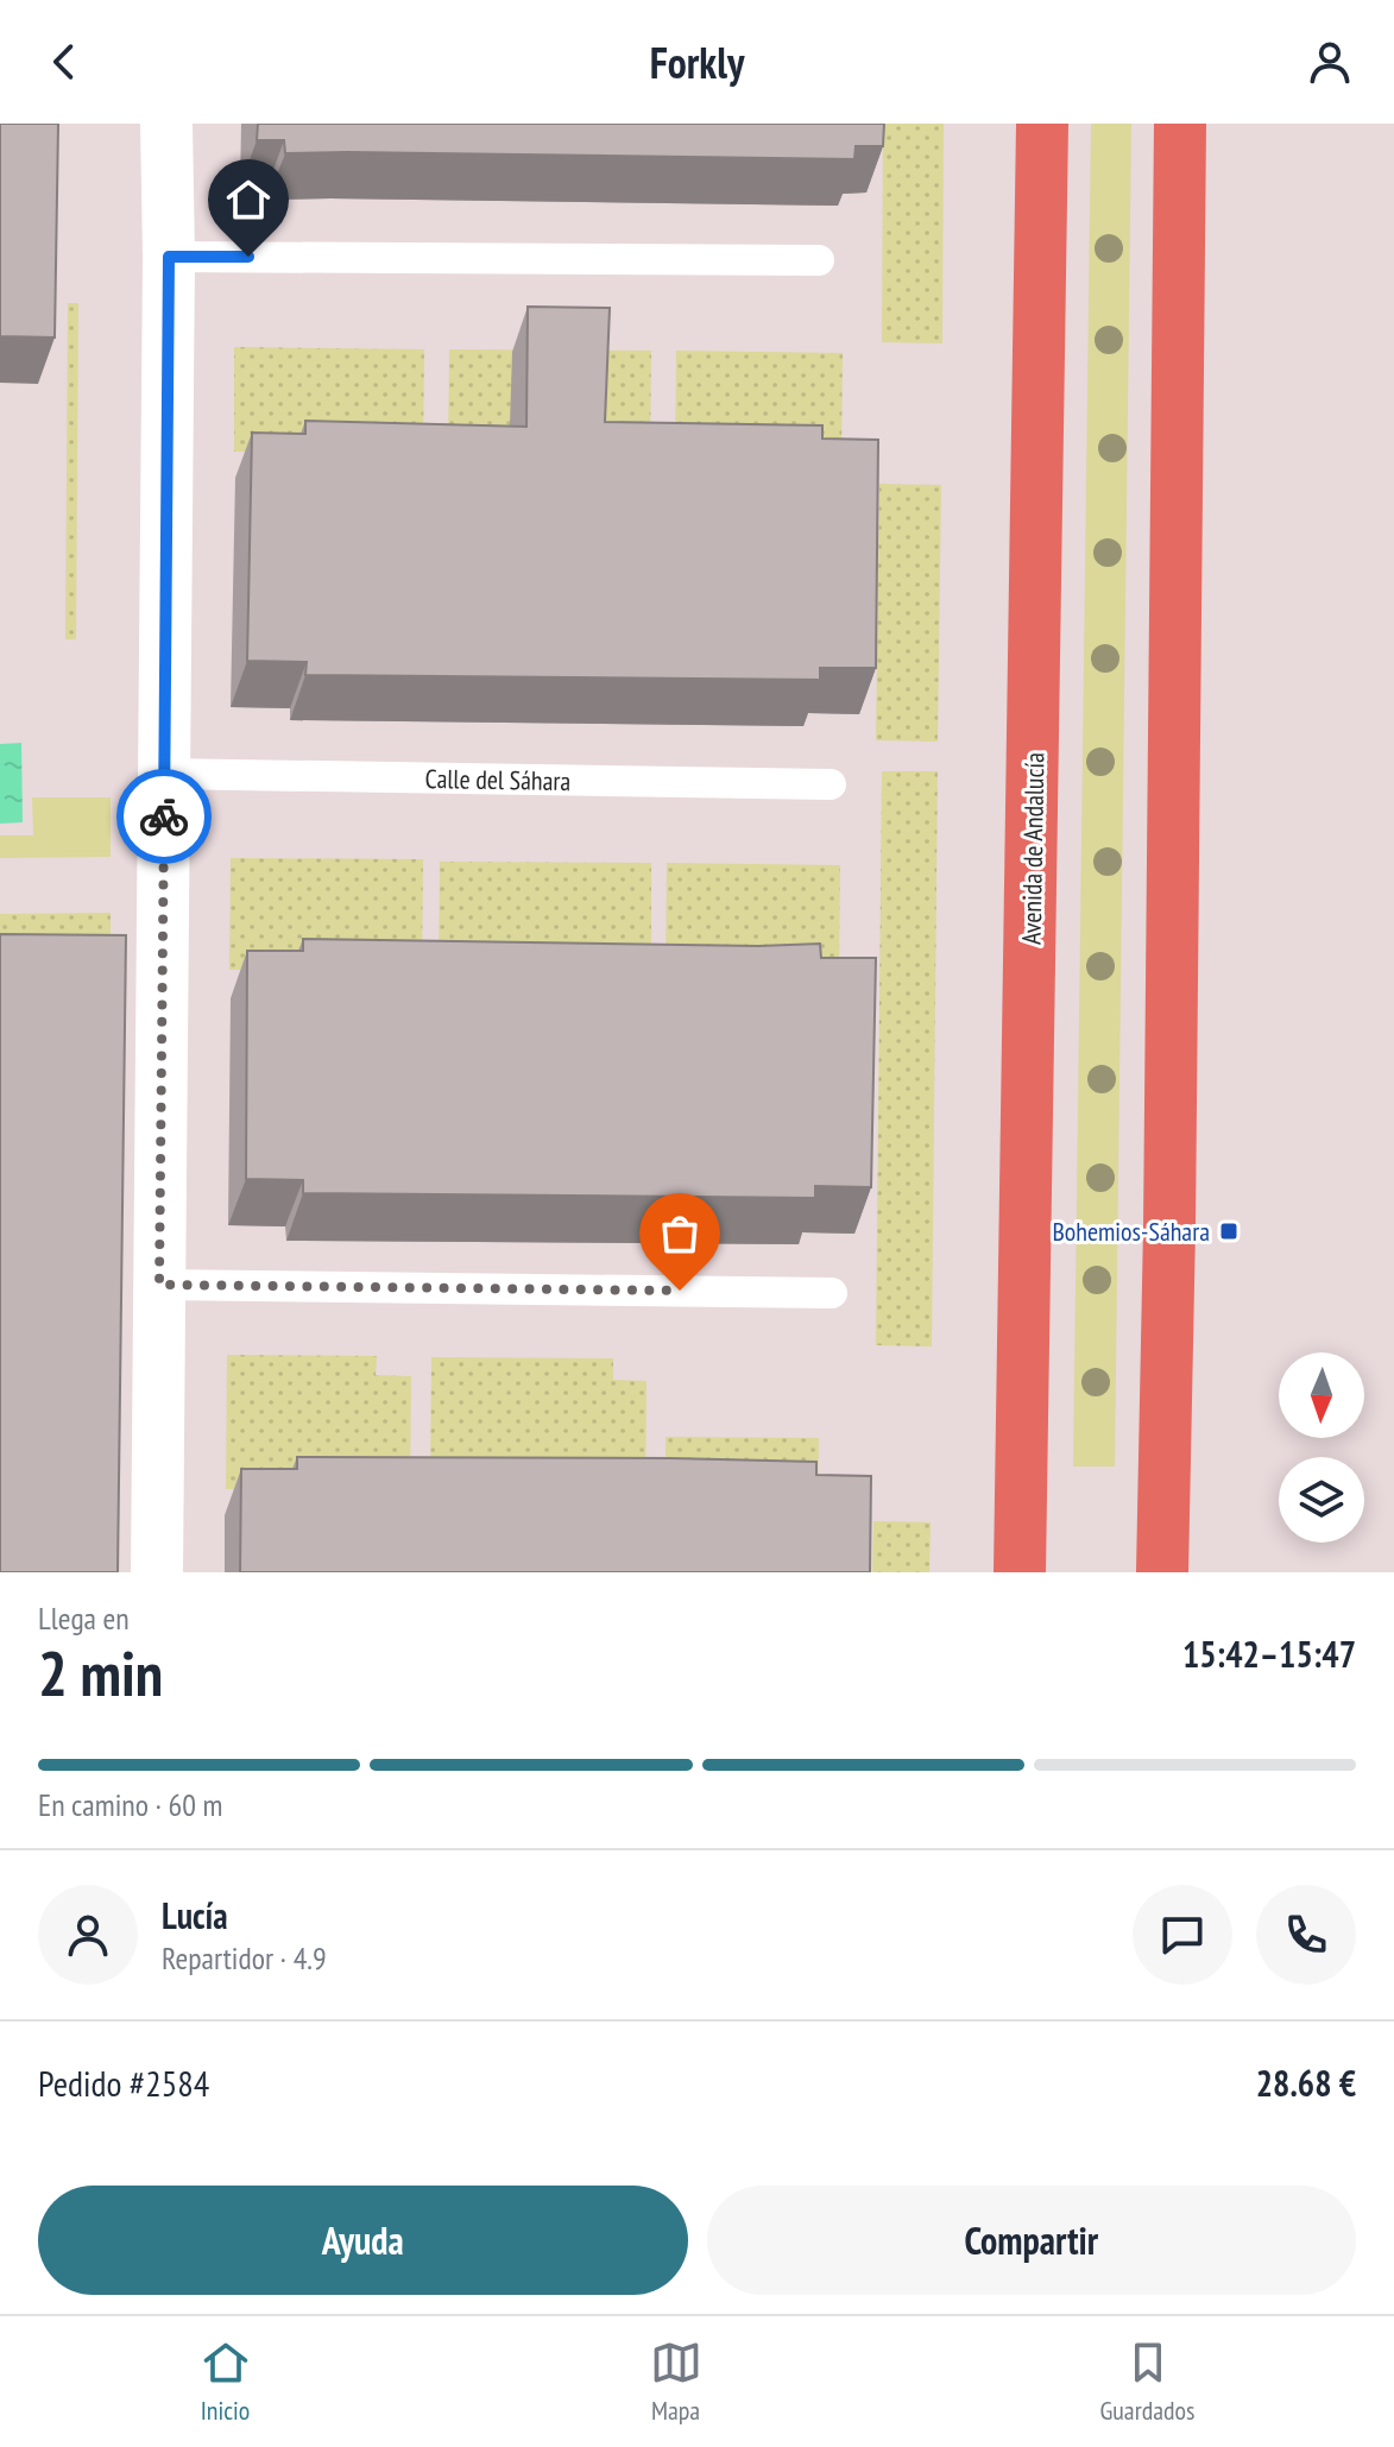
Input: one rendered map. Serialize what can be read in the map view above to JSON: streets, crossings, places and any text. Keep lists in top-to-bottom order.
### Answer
{
  "streets": {
    "main road": ["Avenida de Andalucía"],
    "lane": ["Calle del Sáhara"]
  },
  "places": {
    "transit": ["Bohemios-Sáhara"]
  },
  "north": "bottom",
  "page": {
    "header": "Forkly",
    "heading": ["2 min", "Llega en", "15:42–15:47"],
    "panel": [
      "Lucía",
      "Repartidor · 4.9",
      "Pedido #2584",
      "28.68 €"
    ],
    "bar": "En camino · 60 m",
    "buttons": ["Ayuda", "Compartir"],
    "tabs": ["Inicio", "Mapa", "Guardados"]
  }
}
